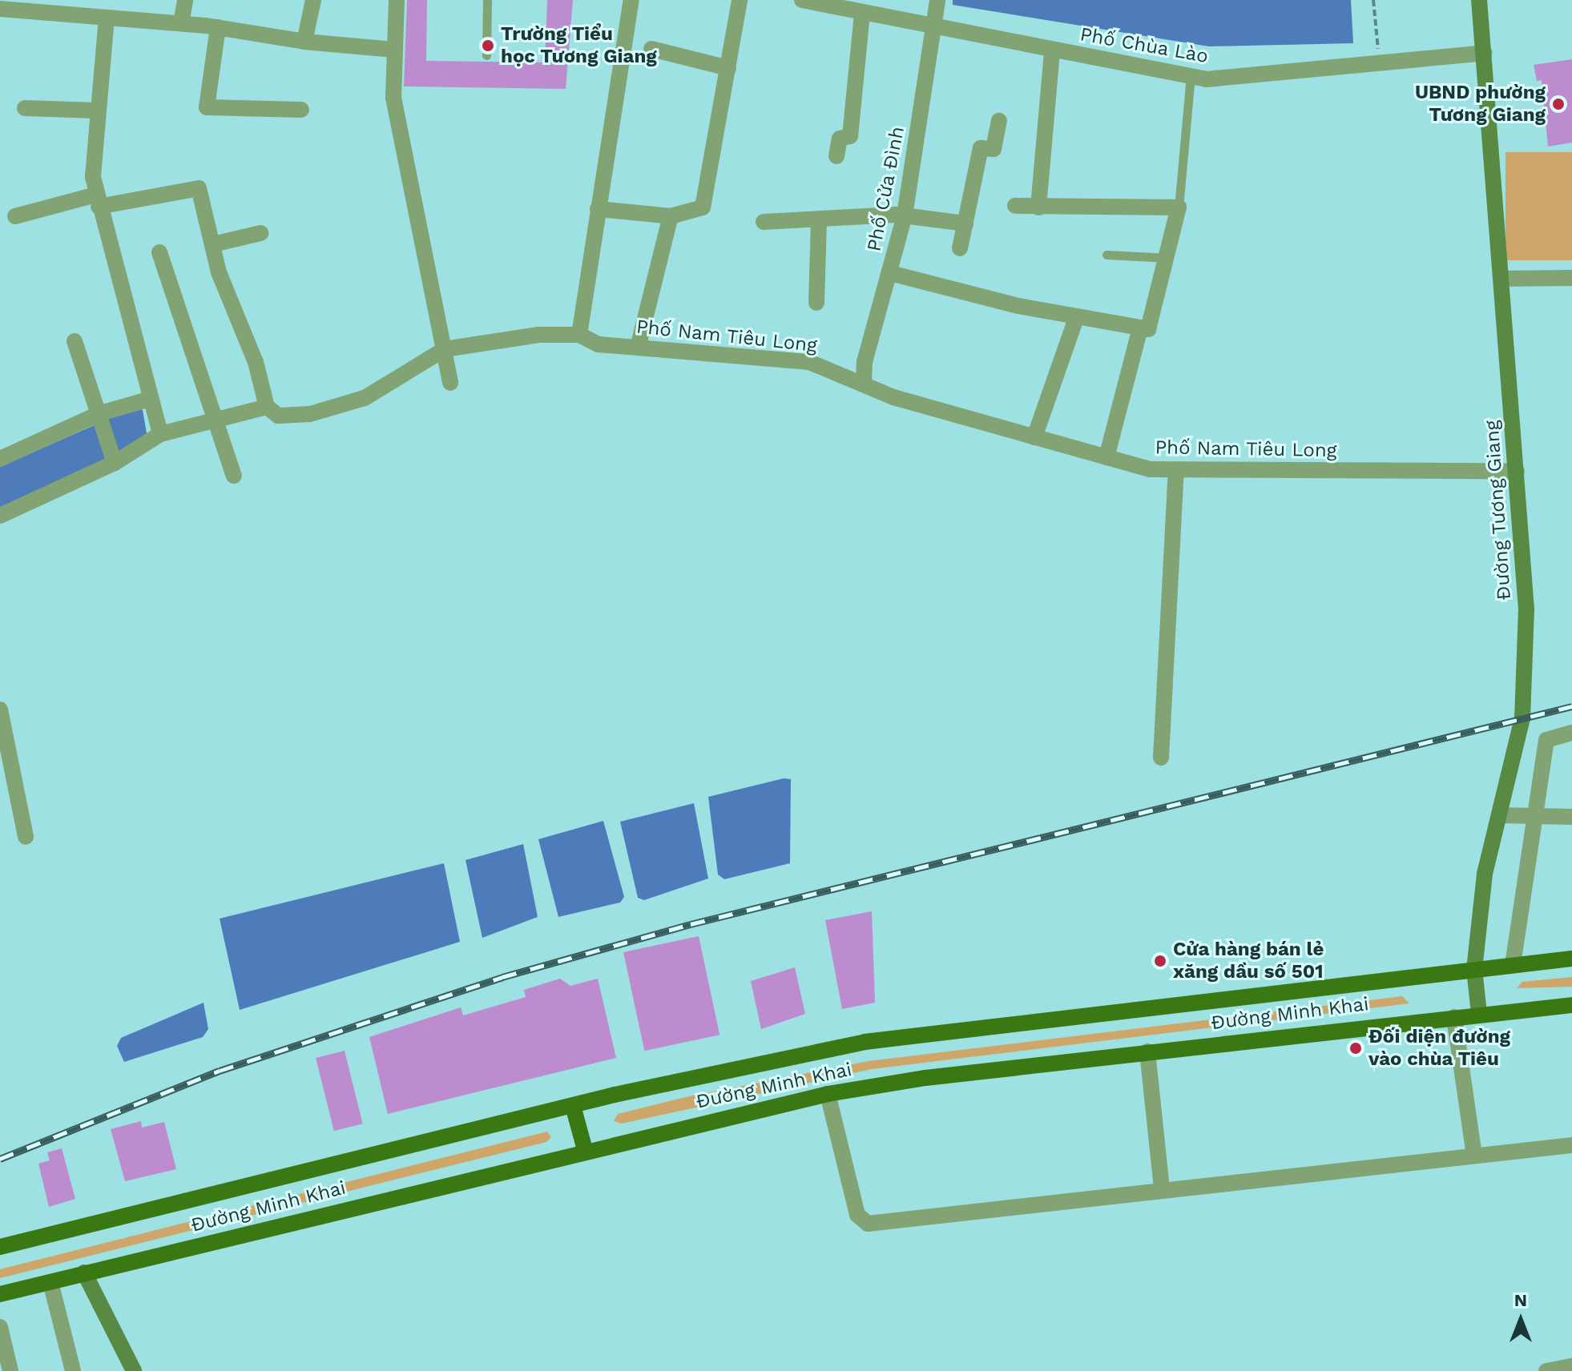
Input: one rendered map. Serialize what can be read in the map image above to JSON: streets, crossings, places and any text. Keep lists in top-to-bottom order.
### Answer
{
  "streets": {
    "main road": ["Đường Tương Giang", "Đường Minh Khai"],
    "street": ["Phố Chùa Lào", "Phố Cửa Đình", "Phố Nam Tiêu Long"]
  },
  "crossings": [
    ["Phố Chùa Lào", "Phố Cửa Đình"],
    ["Phố Chùa Lào", "Đường Tương Giang"],
    ["Phố Cửa Đình", "Phố Nam Tiêu Long"],
    ["Phố Nam Tiêu Long", "Đường Tương Giang"],
    ["Đường Tương Giang", "Đường Minh Khai"]
  ],
  "places": [
    "Trường Tiểu học Tương Giang",
    "UBND phường Tương Giang",
    "Cửa hàng bán lẻ xăng dầu số 501",
    "Đối diện đường vào chùa Tiêu"
  ],
  "north": "top"
}
